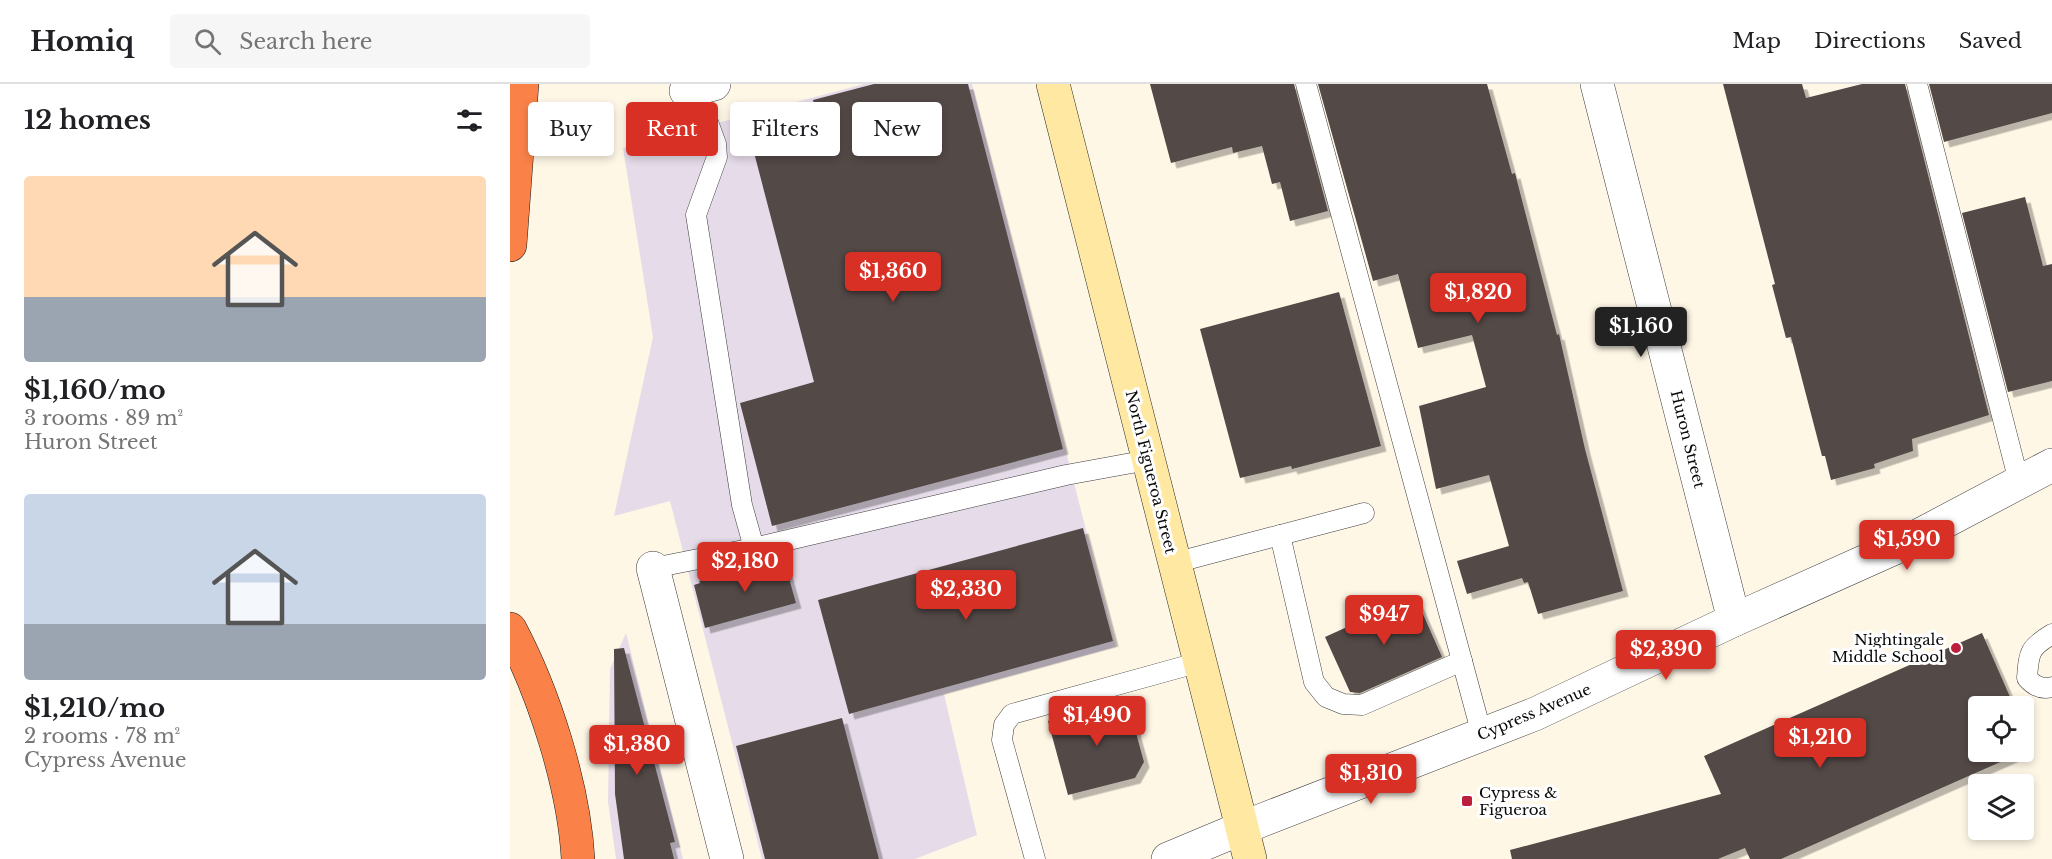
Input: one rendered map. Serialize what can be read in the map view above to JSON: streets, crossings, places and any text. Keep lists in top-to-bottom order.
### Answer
{
  "streets": {
    "main road": ["North Figueroa Street"],
    "street": ["Huron Street", "Cypress Avenue"]
  },
  "crossings": [
    ["Huron Street", "Cypress Avenue"],
    ["North Figueroa Street", "Cypress Avenue"]
  ],
  "places": {
    "other": ["Nightingale Middle School"],
    "transit": ["Cypress & Figueroa"]
  },
  "page": {
    "header": "Homiq",
    "search": "Search here",
    "nav": ["Map", "Directions", "Saved"],
    "heading": "12 homes",
    "chip": [
      "Buy",
      "Rent",
      "Filters",
      "New"
    ],
    "list": [
      {
        "name": "$1,160/mo",
        "note": "3 rooms · 89 m² · Huron Street"
      },
      {
        "name": "$1,210/mo",
        "note": "2 rooms · 78 m² · Cypress Avenue"
      }
    ],
    "price": [
      "$1,360",
      "$1,820",
      "$1,160",
      "$1,590",
      "$2,180",
      "$2,330",
      "$947",
      "$2,390",
      "$1,490",
      "$1,210",
      "$1,380",
      "$1,310"
    ]
  }
}
